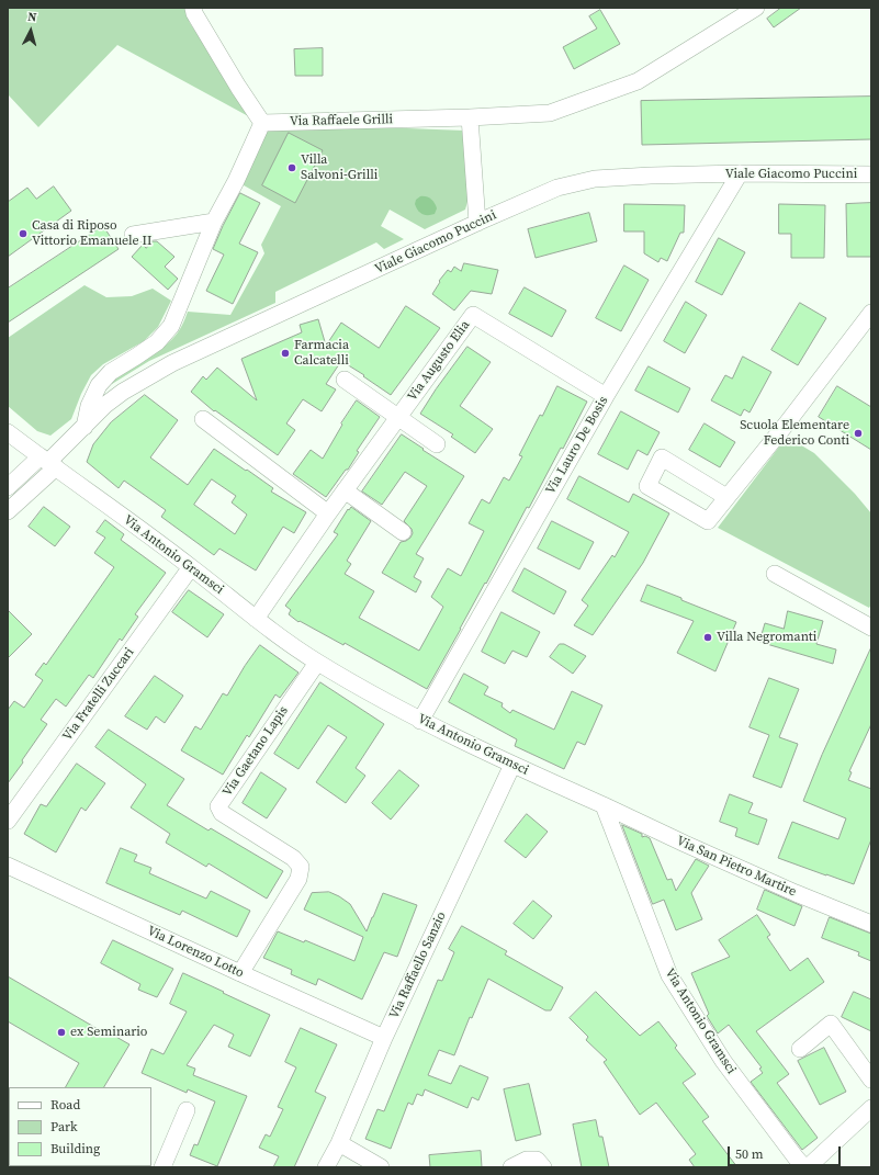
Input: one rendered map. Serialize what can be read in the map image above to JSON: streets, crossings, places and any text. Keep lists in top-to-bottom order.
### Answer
{
  "streets": {
    "street": [
      "Via Raffaele Grilli",
      "Viale Giacomo Puccini",
      "Via Augusto Elia",
      "Via Lauro De Bosis",
      "Via Antonio Gramsci",
      "Via Fratelli Zuccari",
      "Via Gaetano Lapis",
      "Via San Pietro Martire",
      "Via Lorenzo Lotto",
      "Via Raffaello Sanzio"
    ]
  },
  "crossings": [
    ["Viale Giacomo Puccini", "Via Lauro De Bosis"],
    ["Viale Giacomo Puccini", "Via Antonio Gramsci"],
    ["Via Augusto Elia", "Via Lauro De Bosis"],
    ["Via Augusto Elia", "Via Antonio Gramsci"],
    ["Via Lauro De Bosis", "Via Antonio Gramsci"],
    ["Via Antonio Gramsci", "Via Fratelli Zuccari"],
    ["Via Antonio Gramsci", "Via Gaetano Lapis"],
    ["Via Antonio Gramsci", "Via San Pietro Martire"],
    ["Via Antonio Gramsci", "Via Raffaello Sanzio"],
    ["Via Gaetano Lapis", "Via Lorenzo Lotto"],
    ["Via Lorenzo Lotto", "Via Raffaello Sanzio"]
  ],
  "places": [
    "Villa Salvoni-Grilli",
    "Casa di Riposo Vittorio Emanuele II",
    "Farmacia Calcatelli",
    "Scuola Elementare Federico Conti",
    "Villa Negromanti",
    "ex Seminario"
  ],
  "legend": ["Road", "Park", "Building"],
  "scale_bar": "50 m",
  "north": "top"
}
